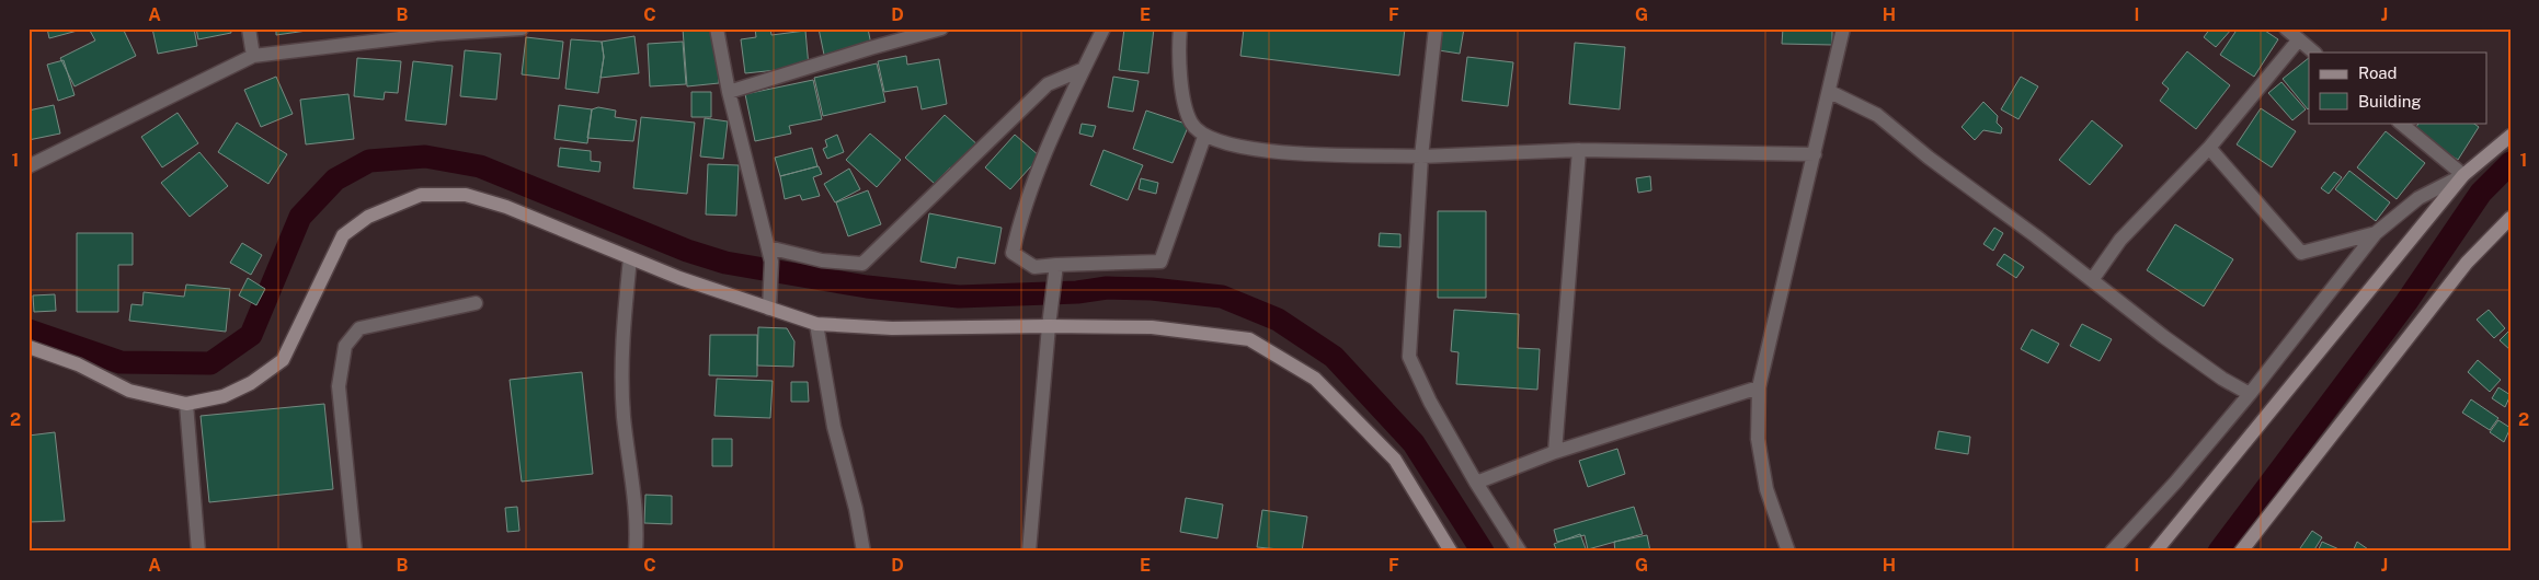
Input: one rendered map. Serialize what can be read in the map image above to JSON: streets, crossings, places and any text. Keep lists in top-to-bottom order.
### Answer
{
  "legend": ["Road", "Building"],
  "grid": {
    "columns": [
      "A",
      "B",
      "C",
      "D",
      "E",
      "F",
      "G",
      "H",
      "I",
      "J"
    ],
    "rows": ["1", "2"]
  }
}
